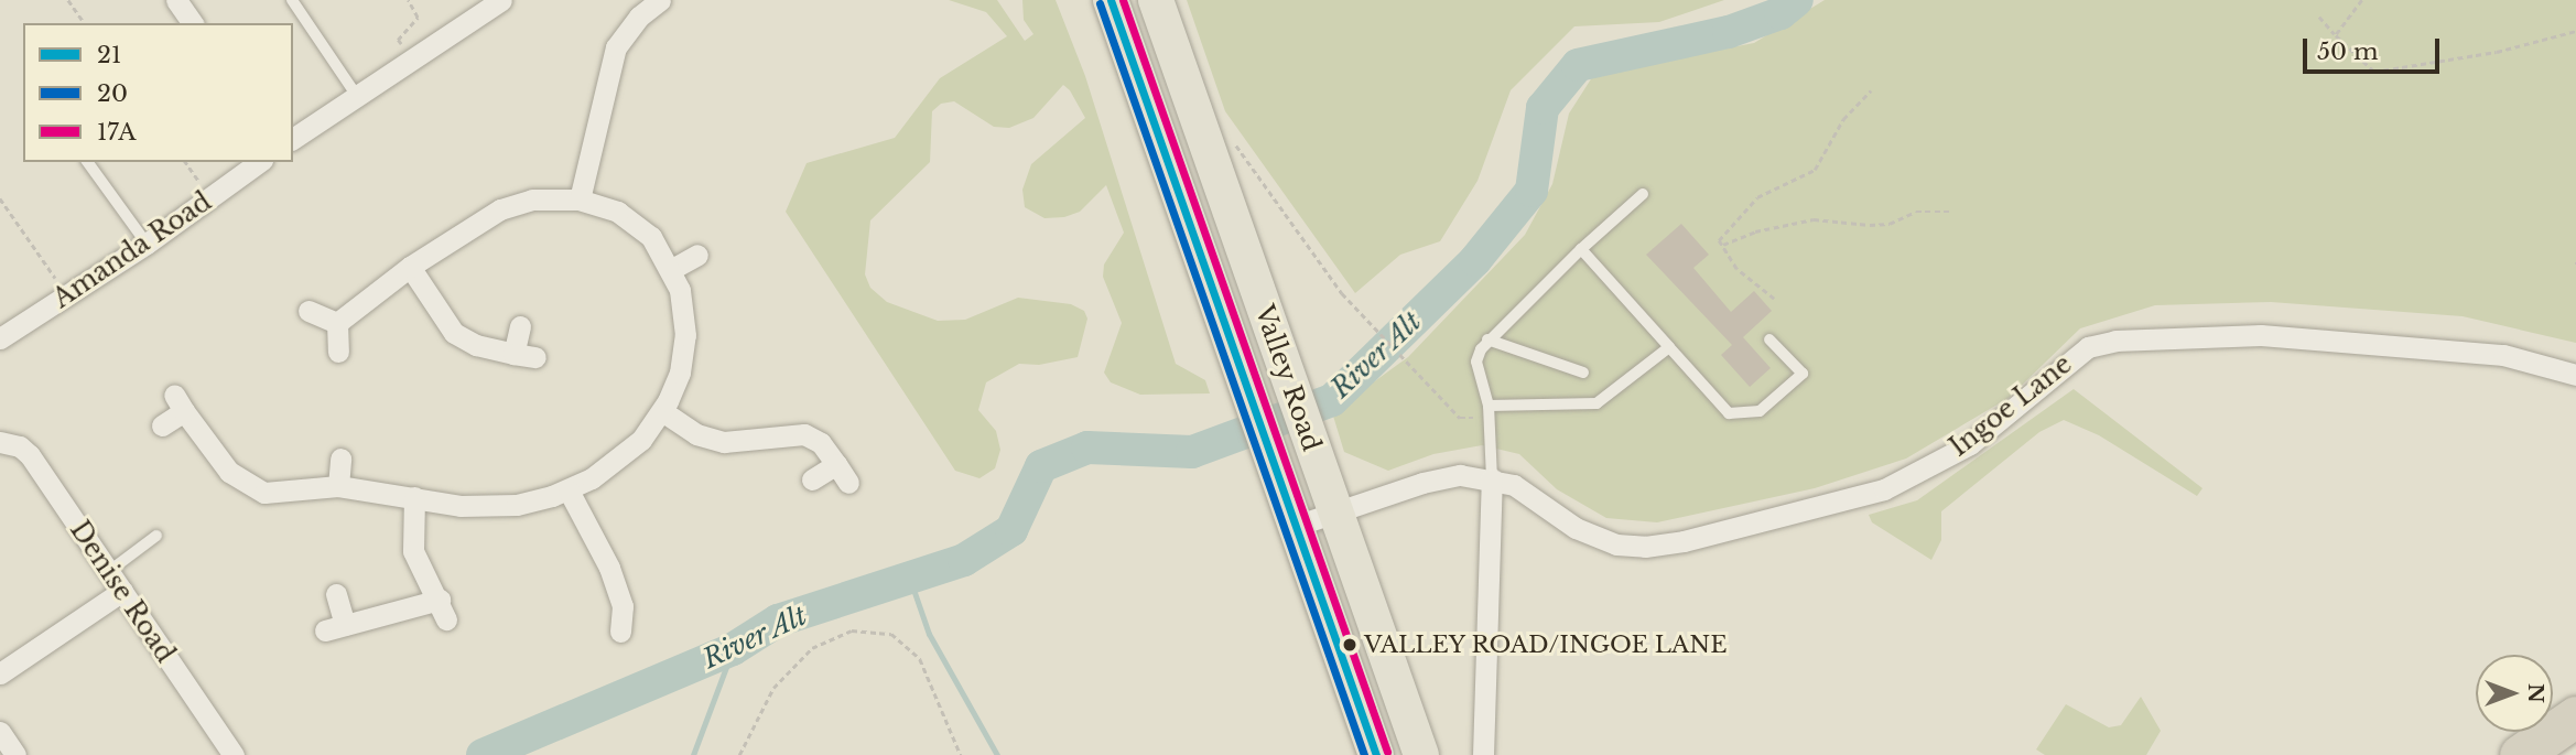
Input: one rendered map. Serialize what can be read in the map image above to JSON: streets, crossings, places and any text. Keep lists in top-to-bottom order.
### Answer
{
  "streets": {
    "main road": ["Valley Road"],
    "street": ["Amanda Road", "Ingoe Lane", "Denise Road"]
  },
  "crossings": [
    ["Valley Road", "Ingoe Lane"]
  ],
  "water": ["River Alt"],
  "places": ["VALLEY ROAD/INGOE LANE"],
  "lines": ["transit line 21", "transit line 17A", "transit line 20"],
  "legend": ["21", "20", "17A"],
  "scale_bar": "50 m",
  "north": "right"
}
